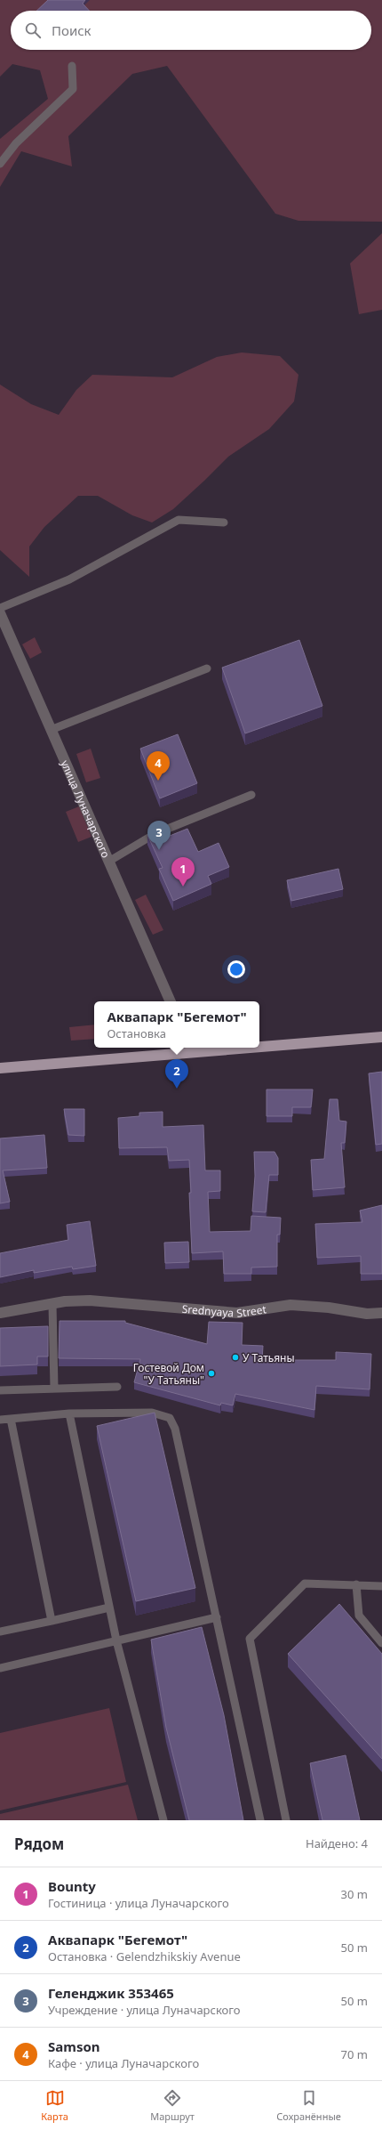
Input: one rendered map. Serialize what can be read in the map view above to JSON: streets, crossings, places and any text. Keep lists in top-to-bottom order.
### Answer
{
  "streets": {
    "street": ["улица Луначарского", "Srednyaya Street"]
  },
  "places": ["У Татьяны", "Гостевой Дом \"У Татьяны\""],
  "page": {
    "search": "Поиск",
    "pins": [
      "4",
      "3",
      "1",
      "2"
    ],
    "popup": ["Аквапарк \"Бегемот\"", "Остановка"],
    "heading": ["Рядом", "Найдено: 4"],
    "list": [
      {
        "mark": "1",
        "name": "Bounty",
        "note": "Гостиница · улица Луначарского",
        "value": "30 m"
      },
      {
        "mark": "2",
        "name": "Аквапарк \"Бегемот\"",
        "note": "Остановка · Gelendzhikskiy Avenue",
        "value": "50 m"
      },
      {
        "mark": "3",
        "name": "Геленджик 353465",
        "note": "Учреждение · улица Луначарского",
        "value": "50 m"
      },
      {
        "mark": "4",
        "name": "Samson",
        "note": "Кафе · улица Луначарского",
        "value": "70 m"
      }
    ],
    "nav": ["Карта", "Маршрут", "Сохранённые"]
  }
}
